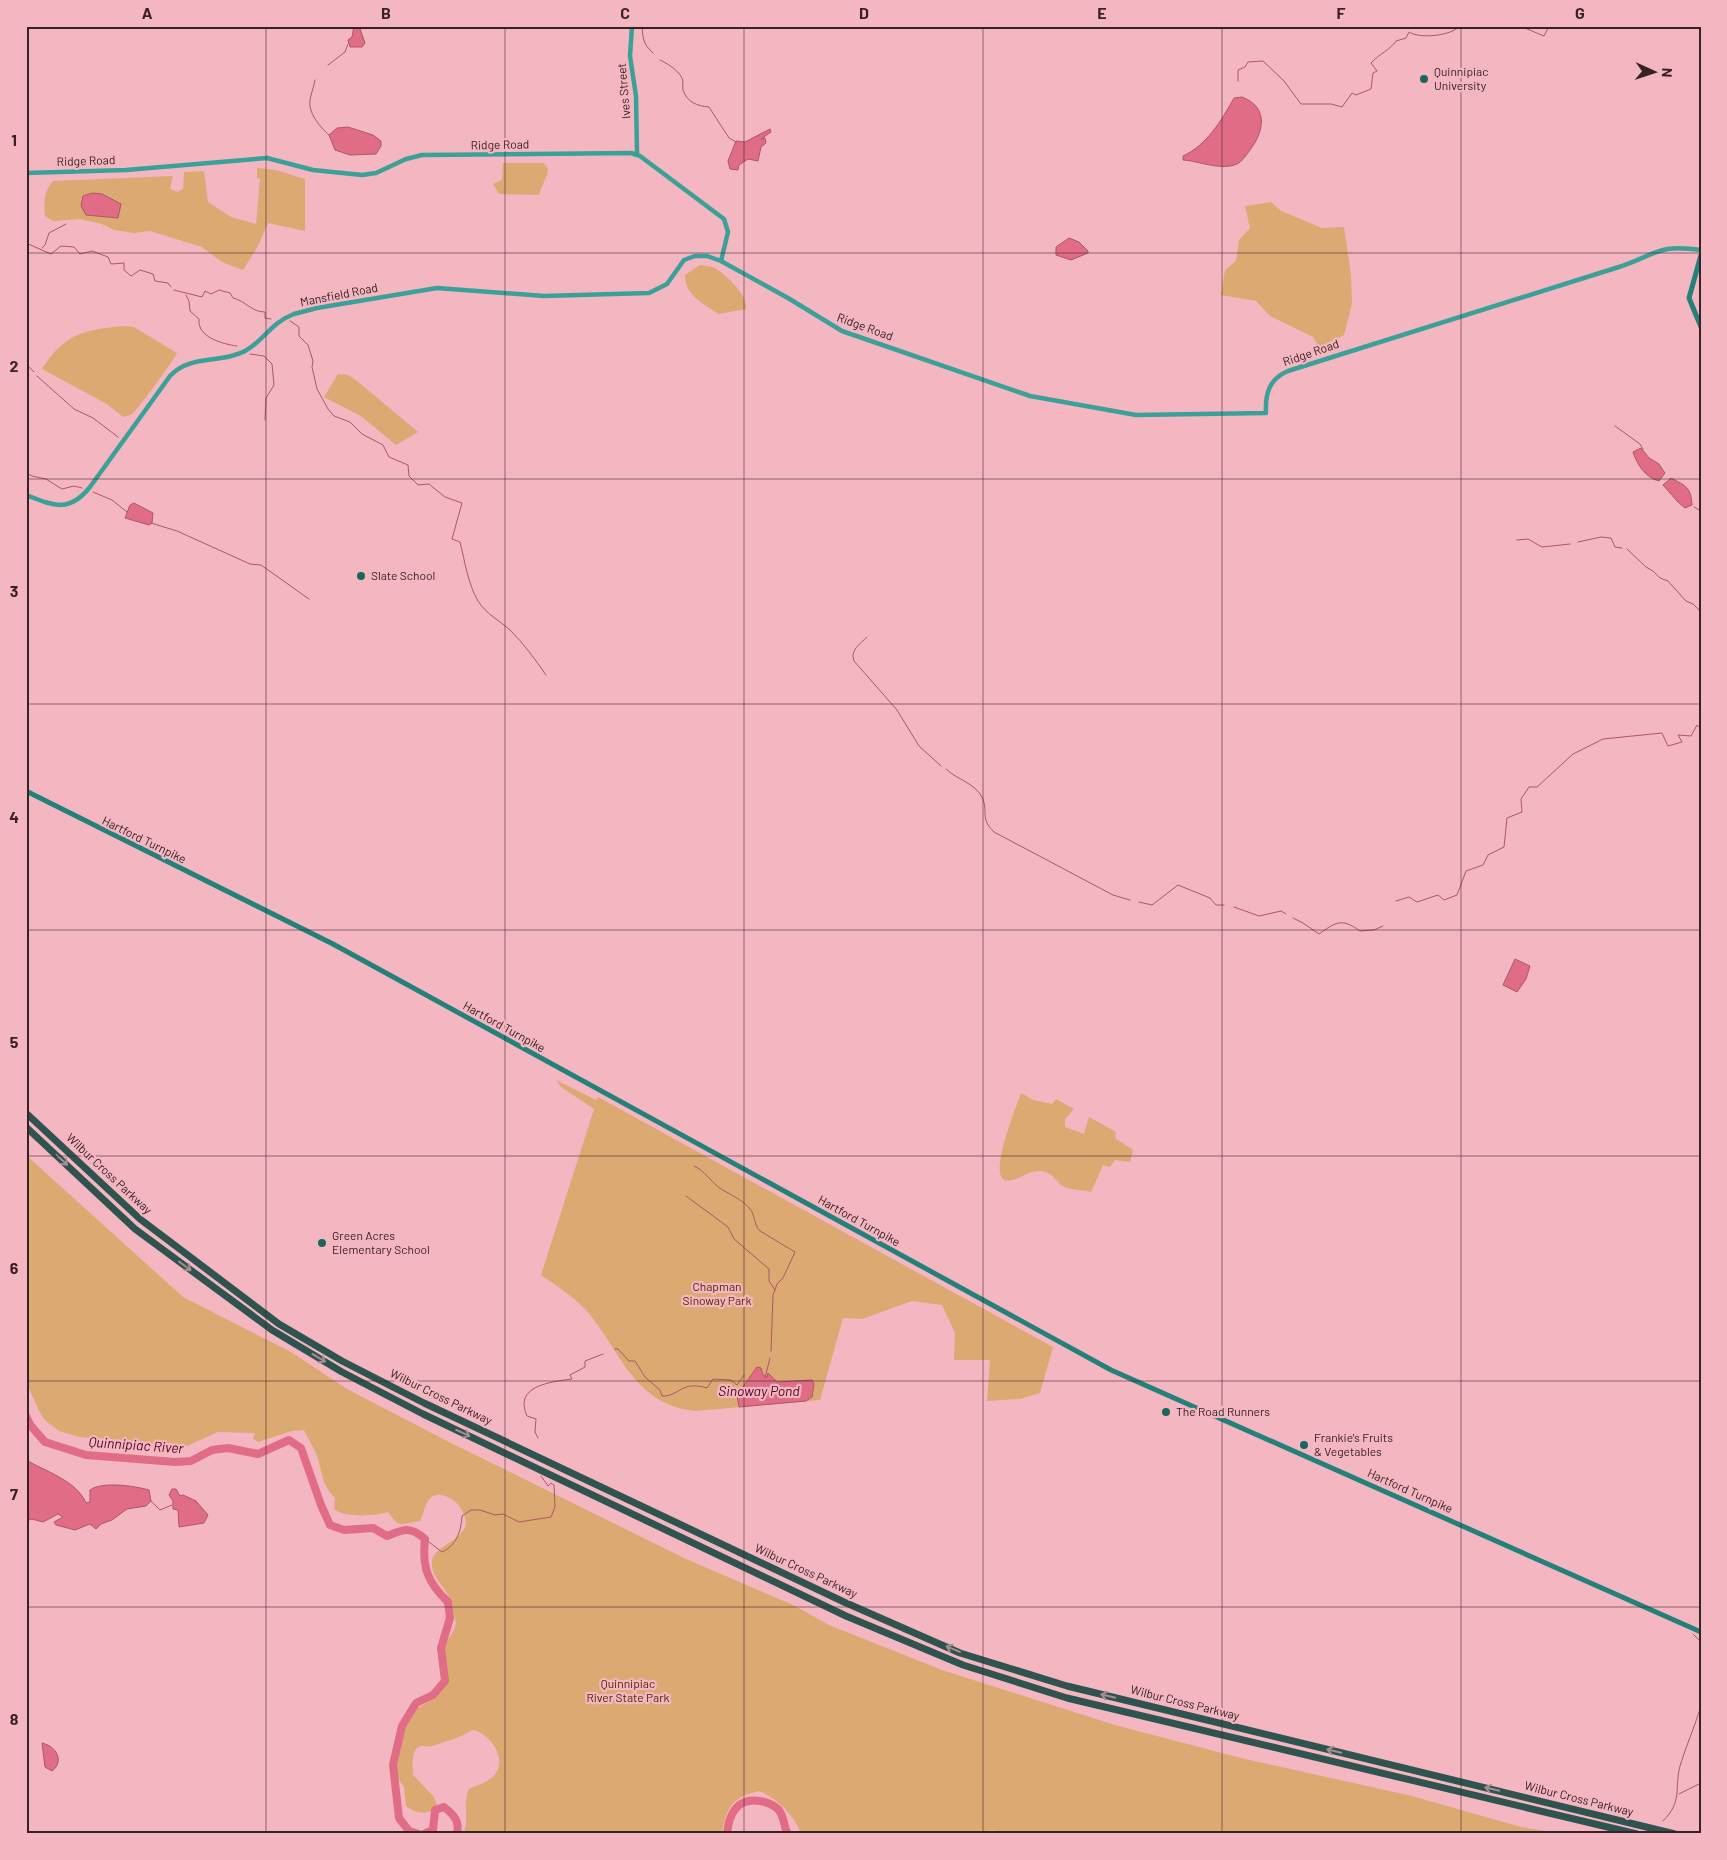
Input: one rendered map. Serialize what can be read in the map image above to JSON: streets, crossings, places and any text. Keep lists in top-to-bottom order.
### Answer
{
  "streets": {
    "highway": ["Wilbur Cross Parkway"],
    "main road": ["Hartford Turnpike"],
    "street": ["Ives Street", "Ridge Road", "Mansfield Road"]
  },
  "crossings": [
    ["Ives Street", "Ridge Road"],
    ["Ridge Road", "Mansfield Road"]
  ],
  "water": ["Sinoway Pond", "Quinnipiac River"],
  "parks": ["Chapman Sinoway Park", "Quinnipiac River State Park"],
  "places": [
    "Quinnipiac University",
    "Slate School",
    "Green Acres Elementary School",
    "The Road Runners",
    "Frankie's Fruits & Vegetables"
  ],
  "north": "right",
  "grid": {
    "columns": [
      "A",
      "B",
      "C",
      "D",
      "E",
      "F",
      "G"
    ],
    "rows": [
      "1",
      "2",
      "3",
      "4",
      "5",
      "6",
      "7",
      "8"
    ]
  }
}
